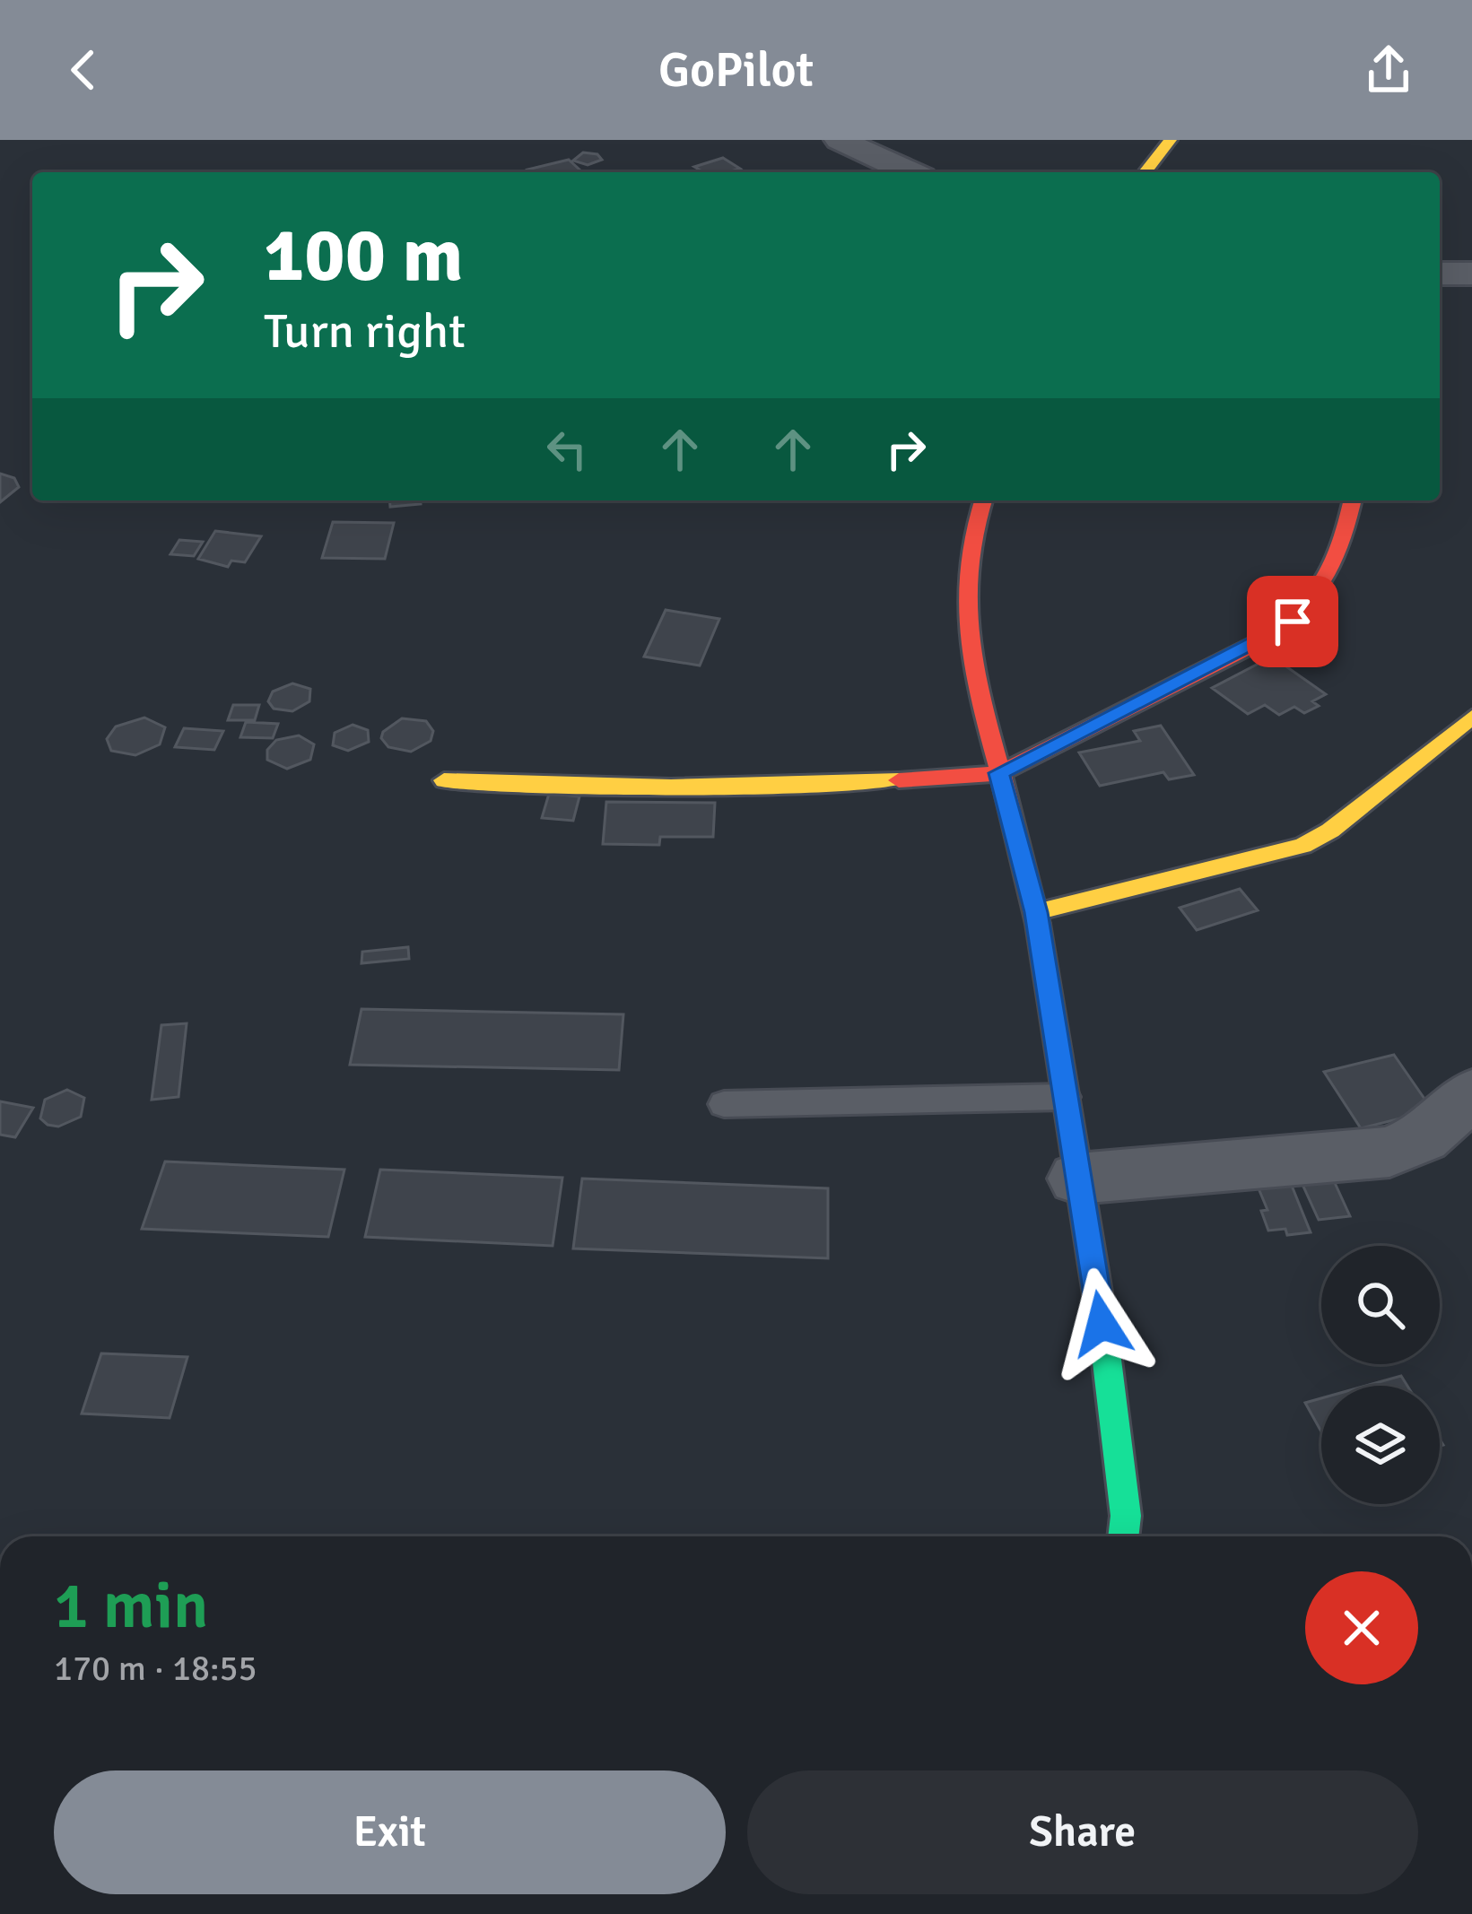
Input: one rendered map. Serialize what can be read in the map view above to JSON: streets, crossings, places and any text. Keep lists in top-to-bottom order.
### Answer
{
  "page": {
    "header": "GoPilot",
    "turn": ["100 m", "Turn right"],
    "heading": ["1 min", "170 m · 18:55"],
    "buttons": ["Exit", "Share"]
  }
}
